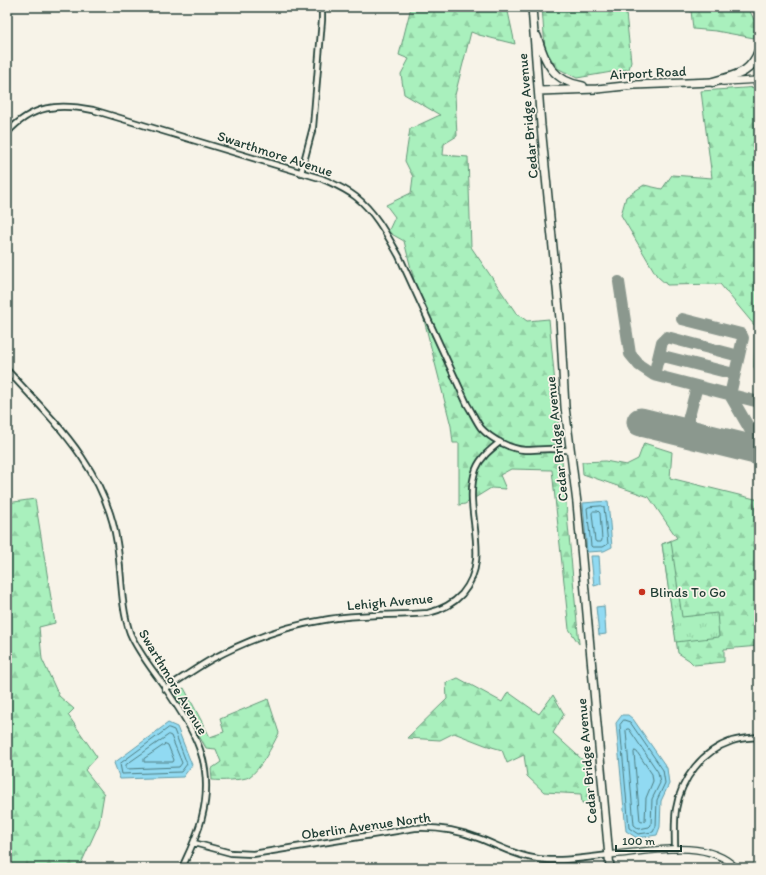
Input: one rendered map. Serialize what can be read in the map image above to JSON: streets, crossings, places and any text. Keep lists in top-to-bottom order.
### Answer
{
  "streets": {
    "main road": ["Airport Road", "Cedar Bridge Avenue"],
    "street": ["Swarthmore Avenue", "Lehigh Avenue", "Oberlin Avenue North"]
  },
  "crossings": [
    ["Airport Road", "Cedar Bridge Avenue"],
    ["Cedar Bridge Avenue", "Swarthmore Avenue"],
    ["Cedar Bridge Avenue", "Oberlin Avenue North"],
    ["Swarthmore Avenue", "Lehigh Avenue"],
    ["Swarthmore Avenue", "Oberlin Avenue North"]
  ],
  "places": ["Blinds To Go"],
  "scale_bar": "100 m"
}
